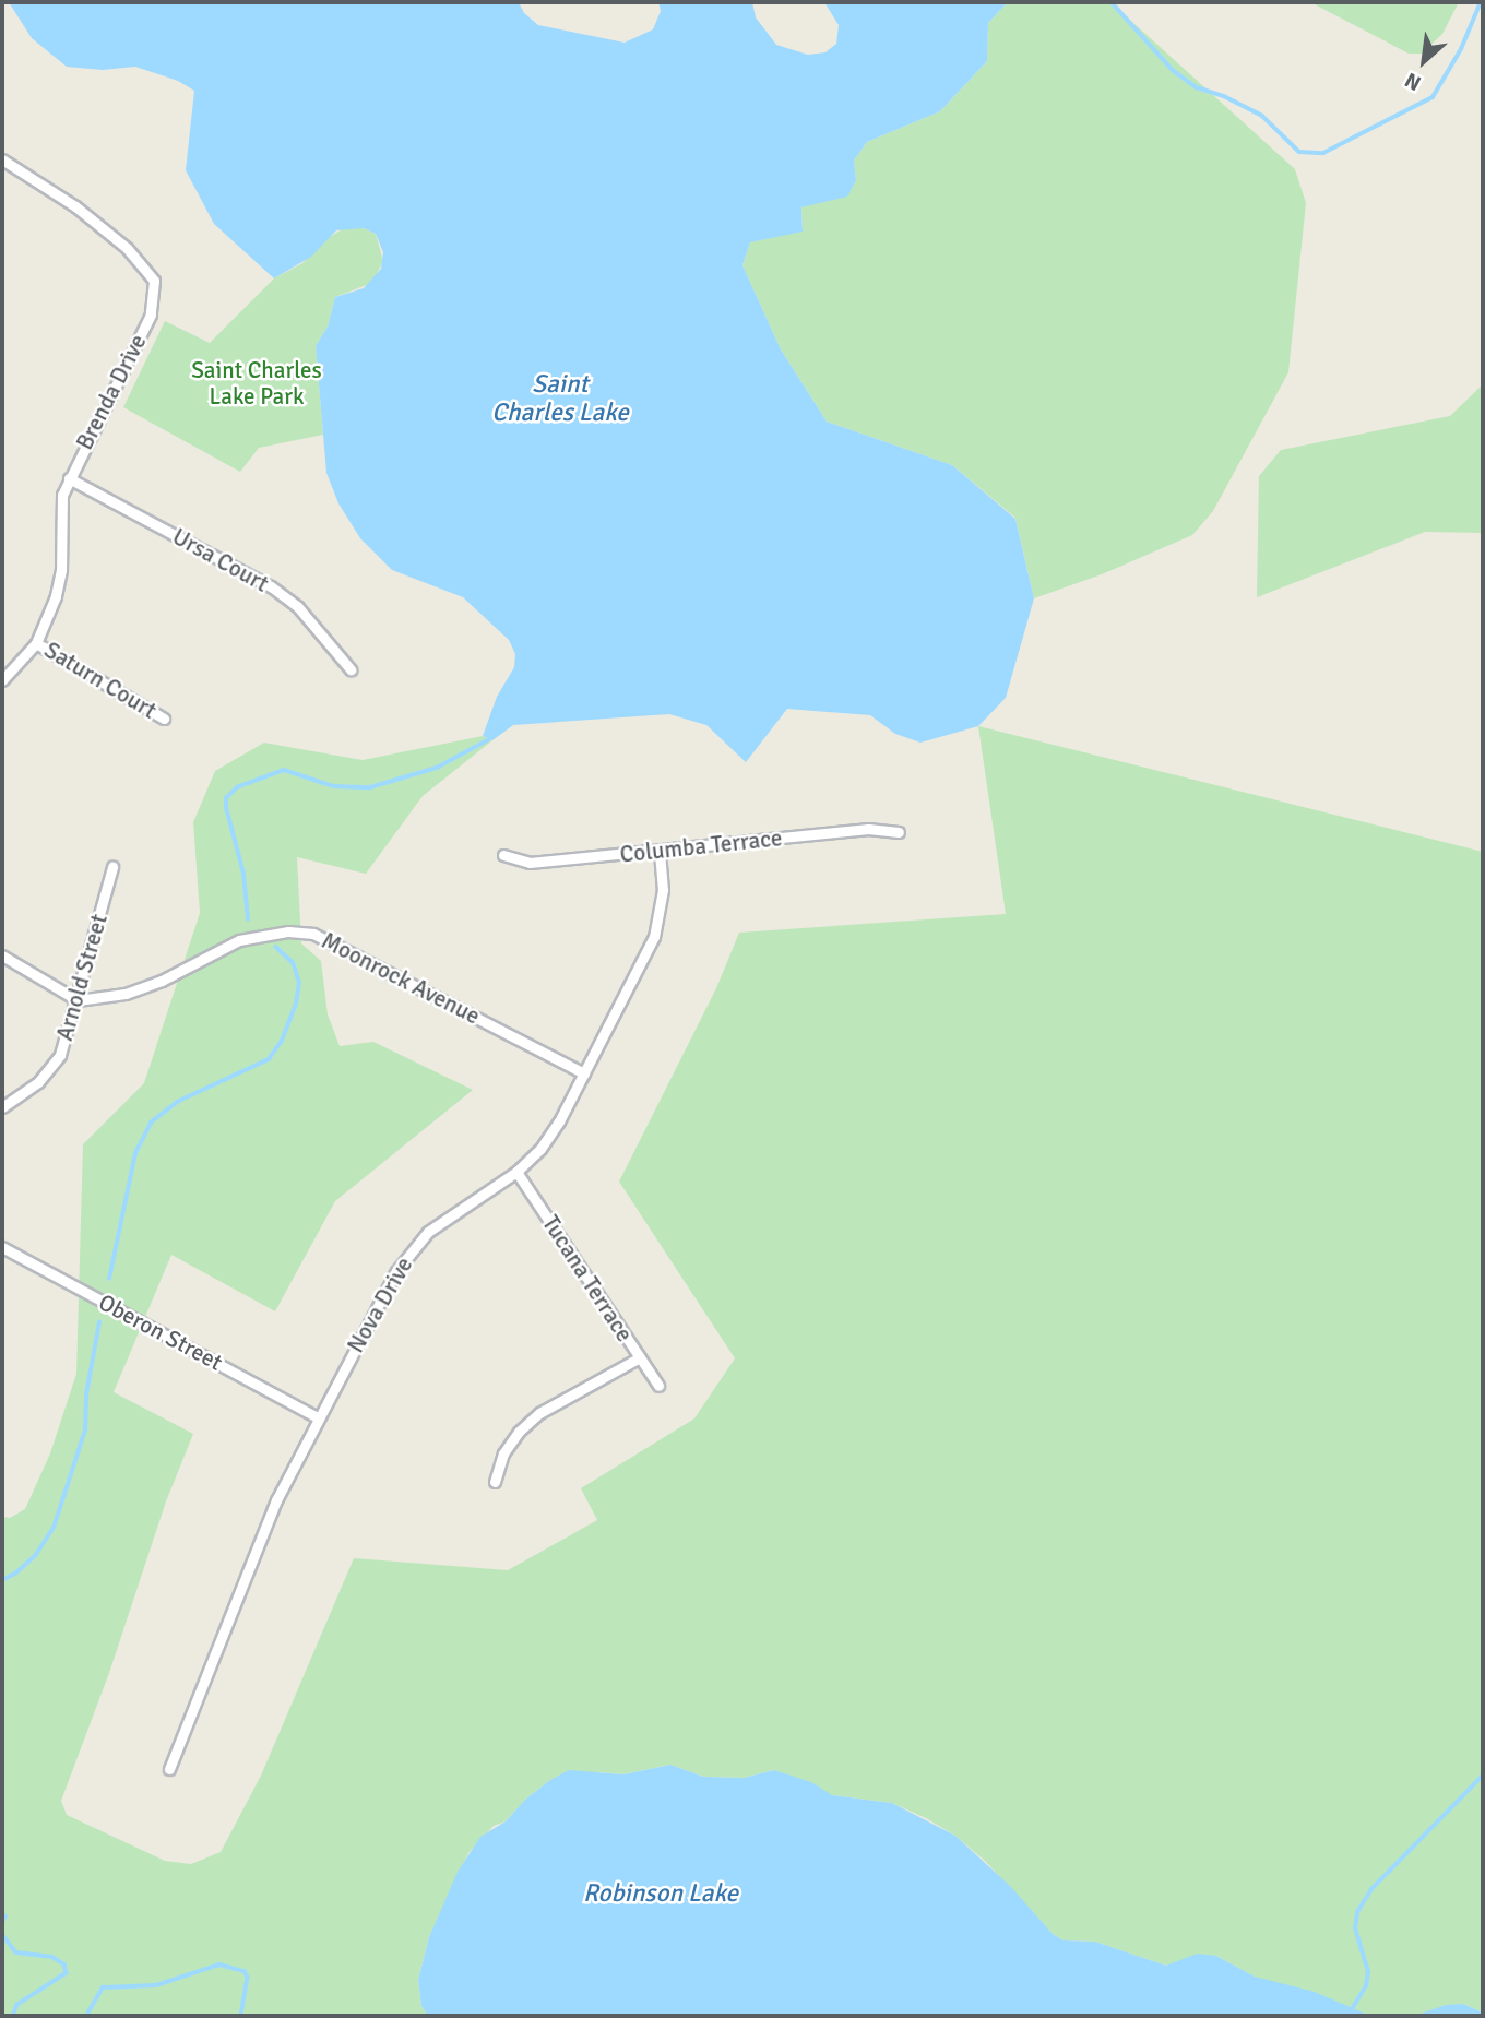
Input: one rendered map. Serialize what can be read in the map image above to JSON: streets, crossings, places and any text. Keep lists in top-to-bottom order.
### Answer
{
  "streets": {
    "street": [
      "Brenda Drive",
      "Ursa Court",
      "Saturn Court",
      "Columba Terrace",
      "Arnold Street",
      "Moonrock Avenue",
      "Tucana Terrace",
      "Nova Drive",
      "Oberon Street"
    ]
  },
  "crossings": [
    ["Brenda Drive", "Ursa Court"],
    ["Brenda Drive", "Saturn Court"],
    ["Columba Terrace", "Nova Drive"],
    ["Arnold Street", "Moonrock Avenue"],
    ["Moonrock Avenue", "Nova Drive"],
    ["Tucana Terrace", "Nova Drive"],
    ["Nova Drive", "Oberon Street"]
  ],
  "water": ["Saint Charles Lake", "Robinson Lake"],
  "parks": ["Saint Charles Lake Park"],
  "north": "bottom left"
}
